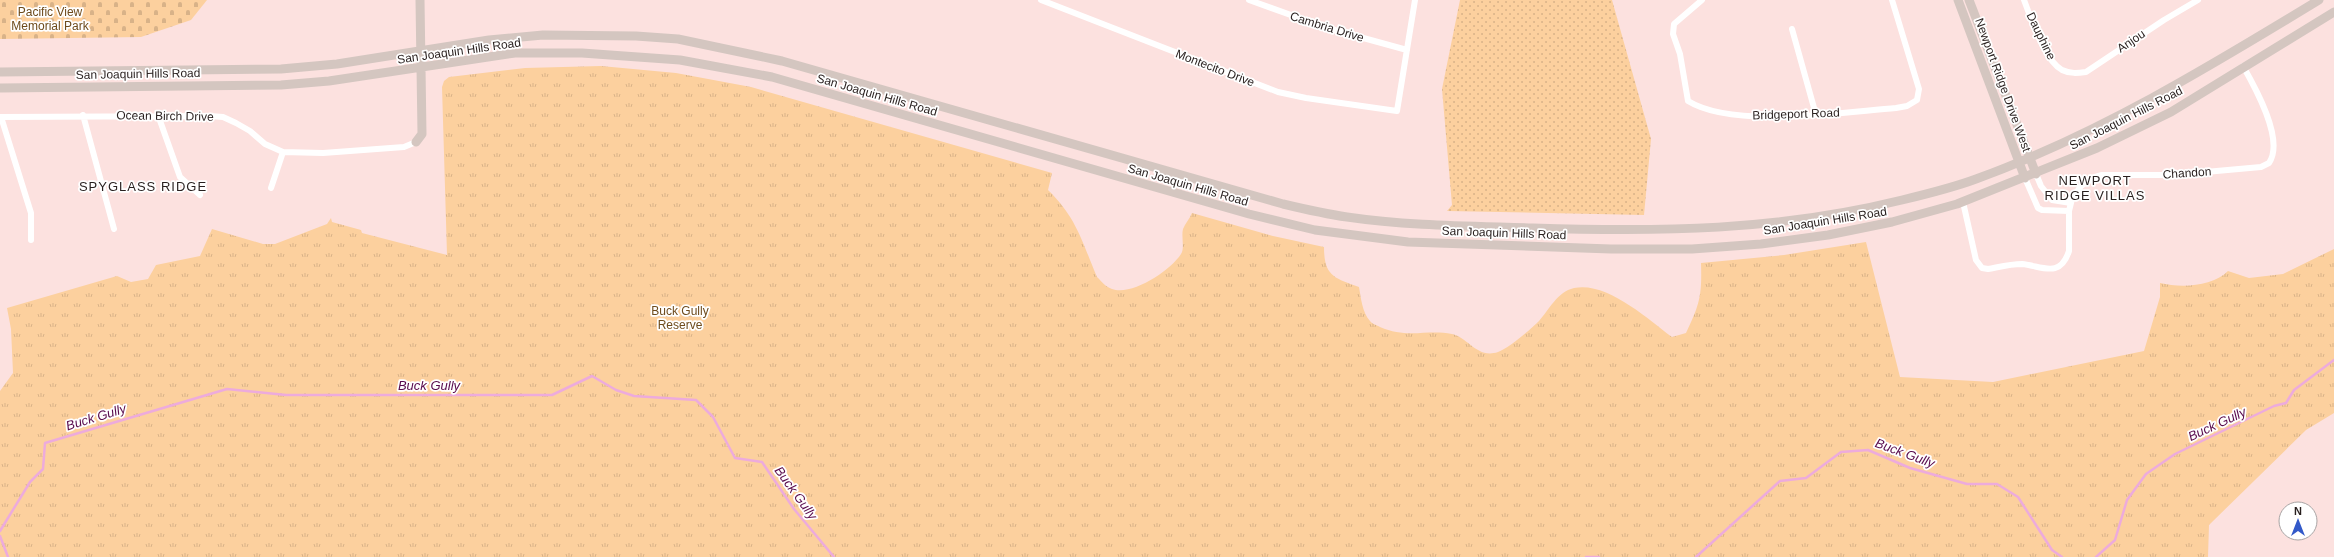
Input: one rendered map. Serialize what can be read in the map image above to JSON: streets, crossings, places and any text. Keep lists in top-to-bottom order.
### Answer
{
  "streets": {
    "main road": ["San Joaquin Hills Road", "Newport Ridge Drive West"],
    "street": [
      "Cambria Drive",
      "Dauphine",
      "Anjou",
      "Montecito Drive",
      "Bridgeport Road",
      "Ocean Birch Drive",
      "Chandon"
    ]
  },
  "crossings": [
    ["Cambria Drive", "Montecito Drive"],
    ["Dauphine", "Anjou"],
    ["San Joaquin Hills Road", "Newport Ridge Drive West"],
    ["San Joaquin Hills Road", "Chandon"]
  ],
  "districts": ["NEWPORT RIDGE VILLAS", "SPYGLASS RIDGE"],
  "water": ["Buck Gully"],
  "parks": ["Pacific View Memorial Park", "Buck Gully Reserve"],
  "north": "top"
}
